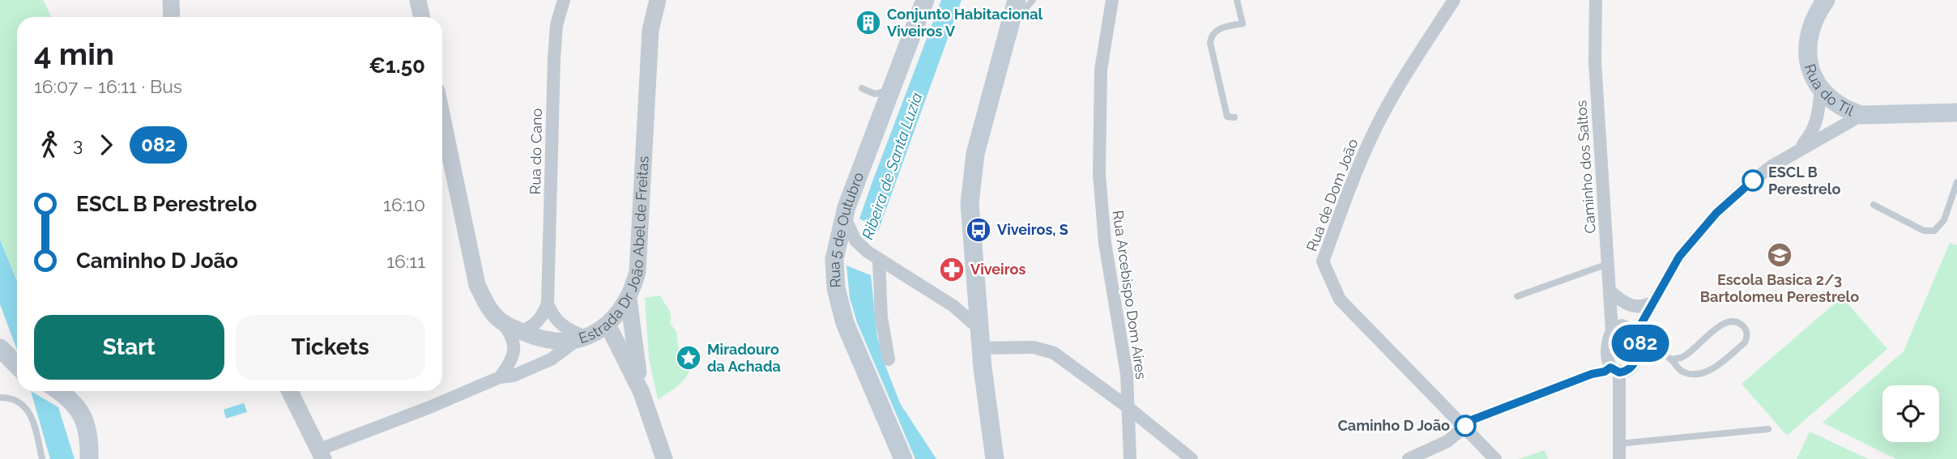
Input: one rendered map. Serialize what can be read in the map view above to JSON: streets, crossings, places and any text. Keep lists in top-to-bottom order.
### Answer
{
  "streets": {
    "main road": ["Rua do Til", "Rua 5 de Outubro"],
    "street": [
      "Rua do Cano",
      "Caminho dos Saltos",
      "Rua de Dom João",
      "Estrada Dr João Abel de Freitas",
      "Rua Arcebispo Dom Aires"
    ]
  },
  "water": ["Ribeira de Santa Luzia"],
  "places": {
    "building": ["Conjunto Habitacional Viveiros V"],
    "other": ["ESCL B Perestrelo", "Caminho D João"],
    "bus stop": ["Viveiros, S"],
    "school or university": ["Escola Basica 2/3 Bartolomeu Perestrelo"],
    "pharmacy": ["Viveiros"],
    "place": ["Miradouro da Achada"]
  },
  "lines": ["bus line 082"],
  "page": {
    "on_map": "082",
    "heading": ["4 min", "16:07 – 16:11 · Bus", "€1.50"],
    "legs": ["3", "082"],
    "list": [
      {
        "name": "ESCL B Perestrelo",
        "value": "16:10"
      },
      {
        "name": "Caminho D João",
        "value": "16:11"
      }
    ],
    "buttons": ["Start", "Tickets"]
  }
}
